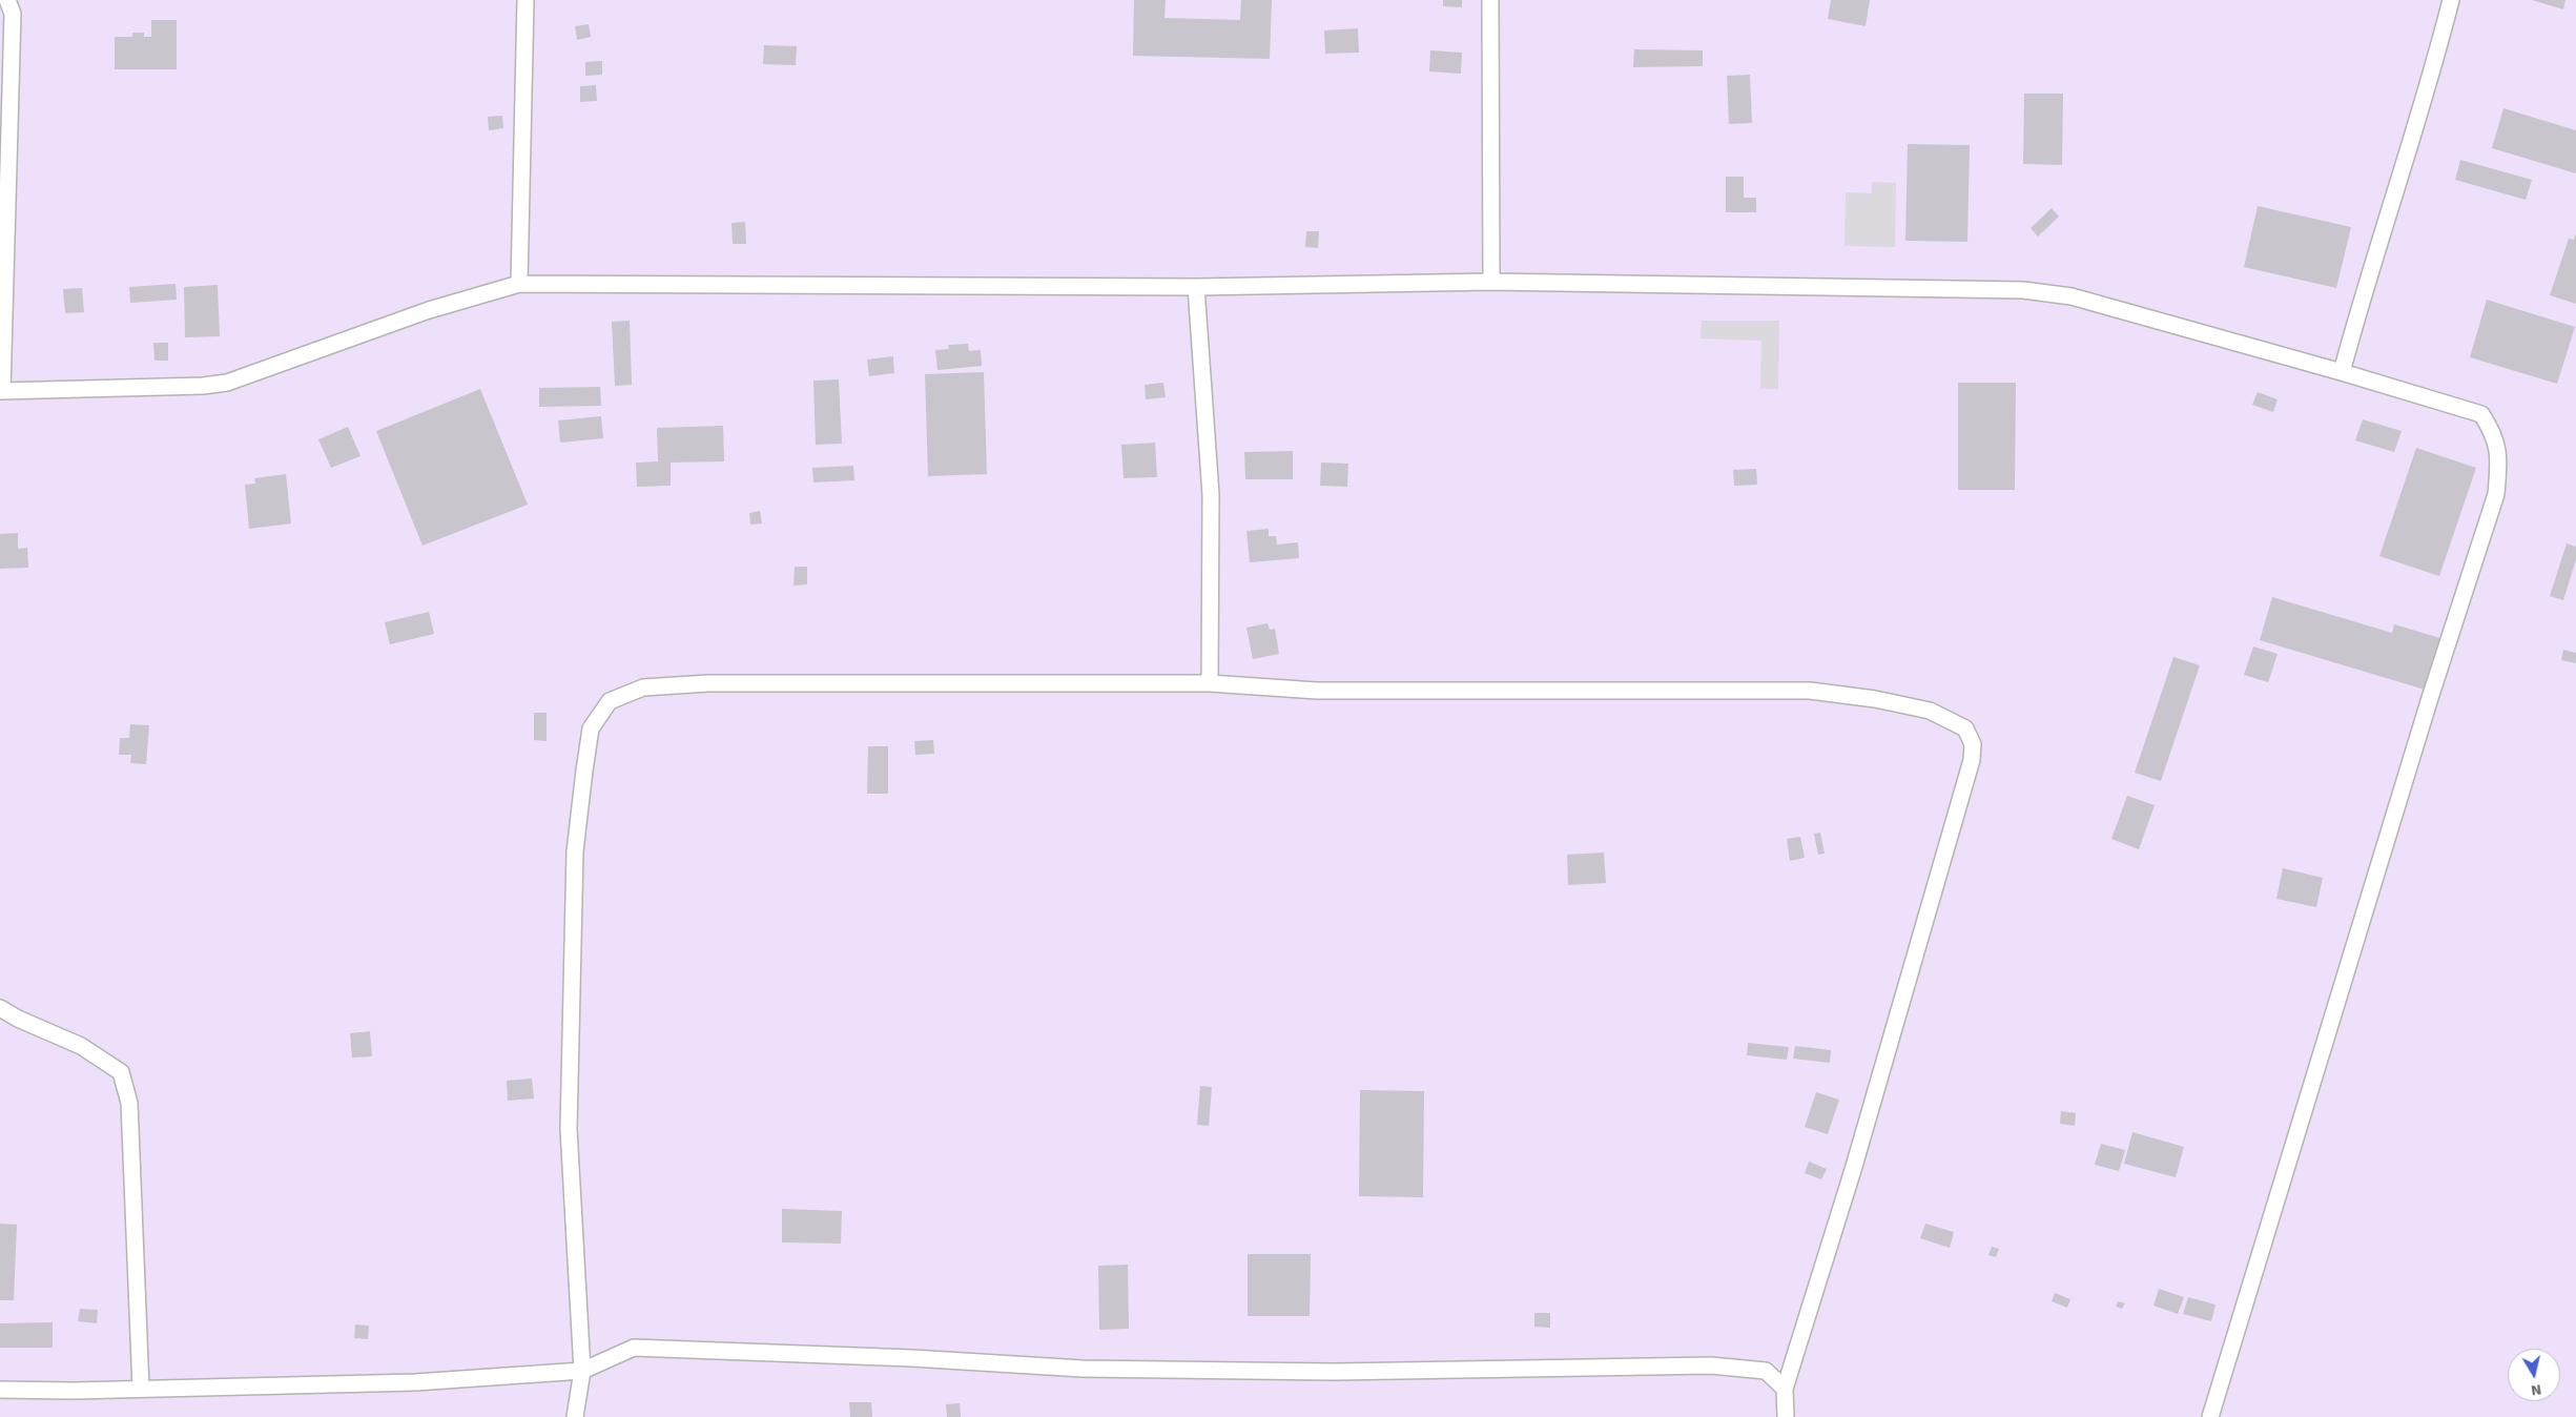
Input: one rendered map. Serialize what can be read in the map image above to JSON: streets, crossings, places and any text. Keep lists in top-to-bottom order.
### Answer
{
  "north": "bottom"
}
